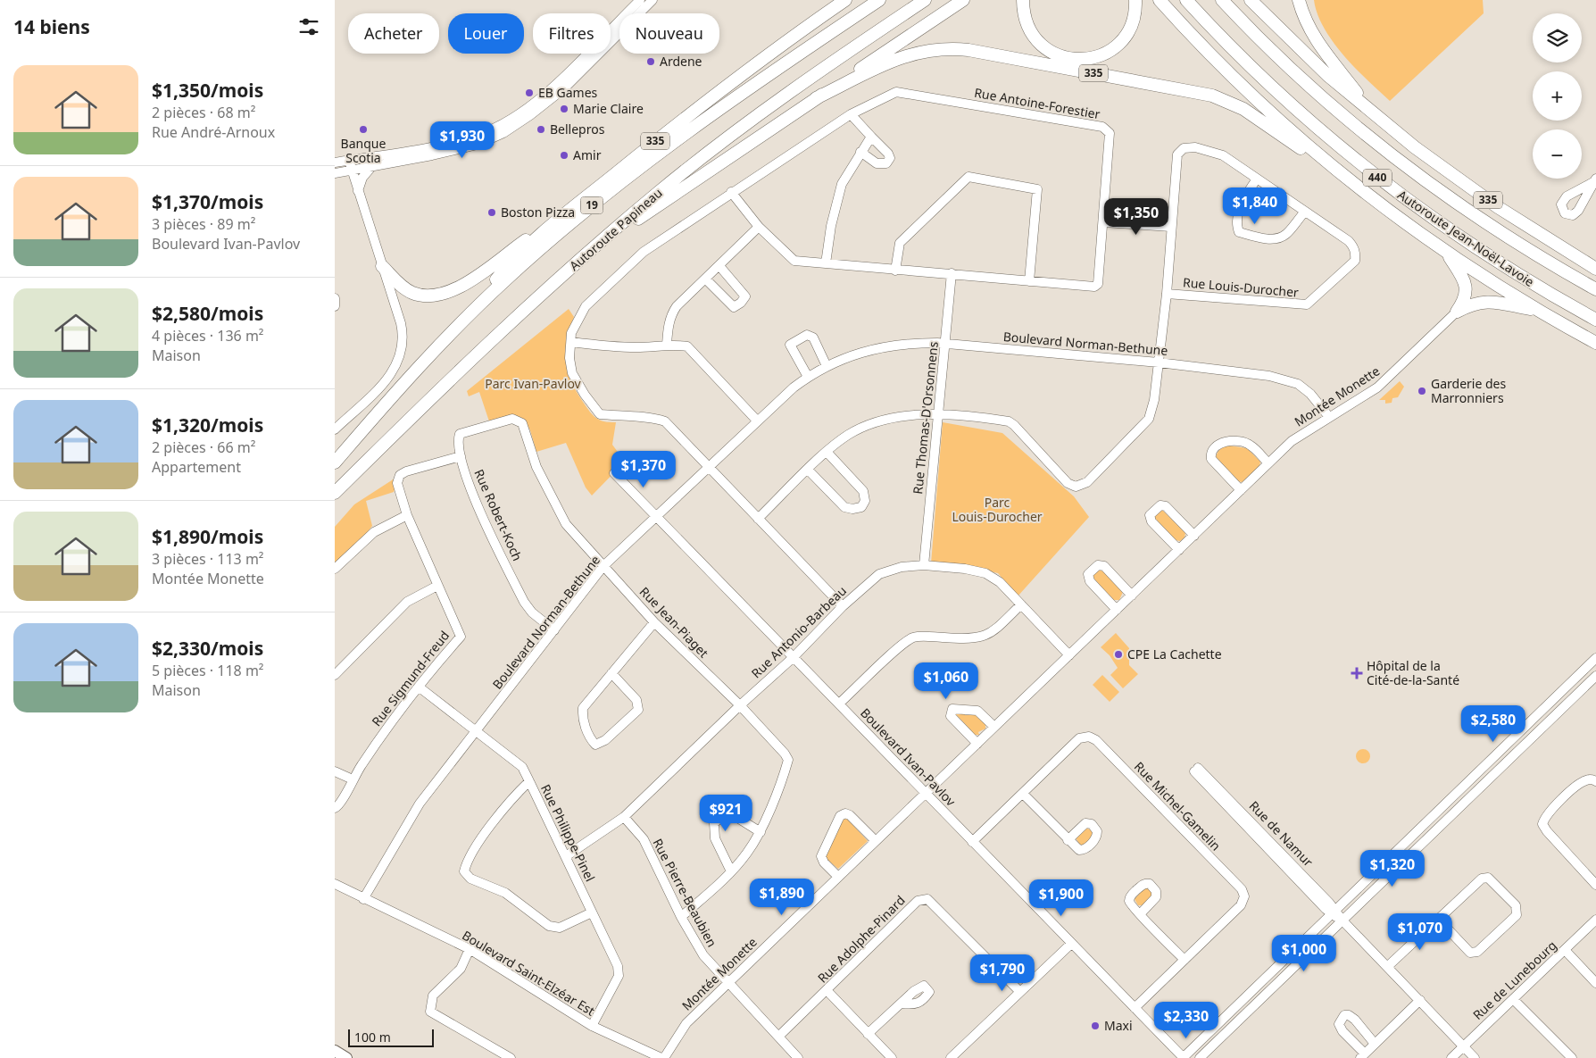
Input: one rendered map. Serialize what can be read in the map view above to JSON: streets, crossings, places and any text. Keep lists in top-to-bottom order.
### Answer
{
  "streets": {
    "highway": [
      "335",
      "440",
      "19",
      "Autoroute Papineau",
      "Autoroute Jean-Noël-Lavoie"
    ],
    "street": [
      "Rue Antoine-Forestier",
      "Rue Louis-Durocher",
      "Boulevard Norman-Bethune",
      "Montée Monette",
      "Rue Thomas-D'Orsonnens",
      "Rue Robert-Koch",
      "Rue Jean-Piaget",
      "Rue Antonio-Barbeau",
      "Rue Sigmund-Freud",
      "Boulevard Ivan-Pavlov",
      "Rue Michel-Gamelin",
      "Rue Philippe-Pinel",
      "Rue de Namur",
      "Rue Pierre-Beaubien",
      "Rue Adolphe-Pinard",
      "Boulevard Saint-Elzéar Est",
      "Rue de Lunebourg"
    ]
  },
  "crossings": [
    ["335", "19"],
    ["335", "Autoroute Papineau"],
    ["Rue Antoine-Forestier", "Rue Louis-Durocher"],
    ["Rue Antoine-Forestier", "Boulevard Norman-Bethune"],
    ["Rue Antoine-Forestier", "Rue Thomas-D'Orsonnens"],
    ["Rue Antoine-Forestier", "Rue Antonio-Barbeau"],
    ["Rue Louis-Durocher", "Boulevard Norman-Bethune"],
    ["Rue Louis-Durocher", "Rue Thomas-D'Orsonnens"],
    ["Boulevard Norman-Bethune", "Montée Monette"],
    ["Boulevard Norman-Bethune", "Rue Thomas-D'Orsonnens"],
    ["Boulevard Norman-Bethune", "Rue Robert-Koch"],
    ["Boulevard Norman-Bethune", "Rue Jean-Piaget"],
    ["Boulevard Norman-Bethune", "Boulevard Ivan-Pavlov"],
    ["Boulevard Norman-Bethune", "Rue Philippe-Pinel"],
    ["Boulevard Norman-Bethune", "Boulevard Saint-Elzéar Est"],
    ["Montée Monette", "Rue Antonio-Barbeau"],
    ["Montée Monette", "Boulevard Ivan-Pavlov"],
    ["Montée Monette", "Rue Pierre-Beaubien"],
    ["Montée Monette", "Boulevard Saint-Elzéar Est"],
    ["Rue Thomas-D'Orsonnens", "Rue Antonio-Barbeau"],
    ["Rue Robert-Koch", "Rue Jean-Piaget"],
    ["Rue Robert-Koch", "Rue Sigmund-Freud"],
    ["Rue Jean-Piaget", "Rue Antonio-Barbeau"],
    ["Rue Jean-Piaget", "Rue Pierre-Beaubien"],
    ["Rue Antonio-Barbeau", "Boulevard Ivan-Pavlov"],
    ["Rue Antonio-Barbeau", "Rue Philippe-Pinel"],
    ["Rue Antonio-Barbeau", "Rue Pierre-Beaubien"],
    ["Rue Sigmund-Freud", "Rue Philippe-Pinel"],
    ["Boulevard Ivan-Pavlov", "Rue Michel-Gamelin"],
    ["Rue Philippe-Pinel", "Boulevard Saint-Elzéar Est"],
    ["Rue de Namur", "Rue de Lunebourg"],
    ["Rue Pierre-Beaubien", "Rue Adolphe-Pinard"]
  ],
  "parks": ["Parc Ivan-Pavlov", "Parc Louis-Durocher"],
  "places": {
    "other": [
      "Ardene",
      "EB Games",
      "Marie Claire",
      "Banque Scotia",
      "Bellepros",
      "Amir",
      "Boston Pizza",
      "Garderie des Marronniers",
      "CPE La Cachette",
      "Maxi"
    ],
    "health": ["Hôpital de la Cité-de-la-Santé"]
  },
  "scale_bar": "100 m",
  "page": {
    "heading": "14 biens",
    "map_buttons": ["+", "−"],
    "chip": [
      "Acheter",
      "Louer",
      "Filtres",
      "Nouveau"
    ],
    "list": [
      {
        "name": "$1,350/mois",
        "note": "2 pièces · 68 m² · Rue André-Arnoux"
      },
      {
        "name": "$1,370/mois",
        "note": "3 pièces · 89 m² · Boulevard Ivan-Pavlov"
      },
      {
        "name": "$2,580/mois",
        "note": "4 pièces · 136 m² · Maison"
      },
      {
        "name": "$1,320/mois",
        "note": "2 pièces · 66 m² · Appartement"
      },
      {
        "name": "$1,890/mois",
        "note": "3 pièces · 113 m² · Montée Monette"
      },
      {
        "name": "$2,330/mois",
        "note": "5 pièces · 118 m² · Maison"
      }
    ],
    "price": [
      "$1,930",
      "$1,840",
      "$1,350",
      "$1,370",
      "$1,060",
      "$2,580",
      "$921",
      "$1,320",
      "$1,890",
      "$1,900",
      "$1,070",
      "$1,000",
      "$1,790",
      "$2,330"
    ],
    "scale": "100 m"
  }
}
